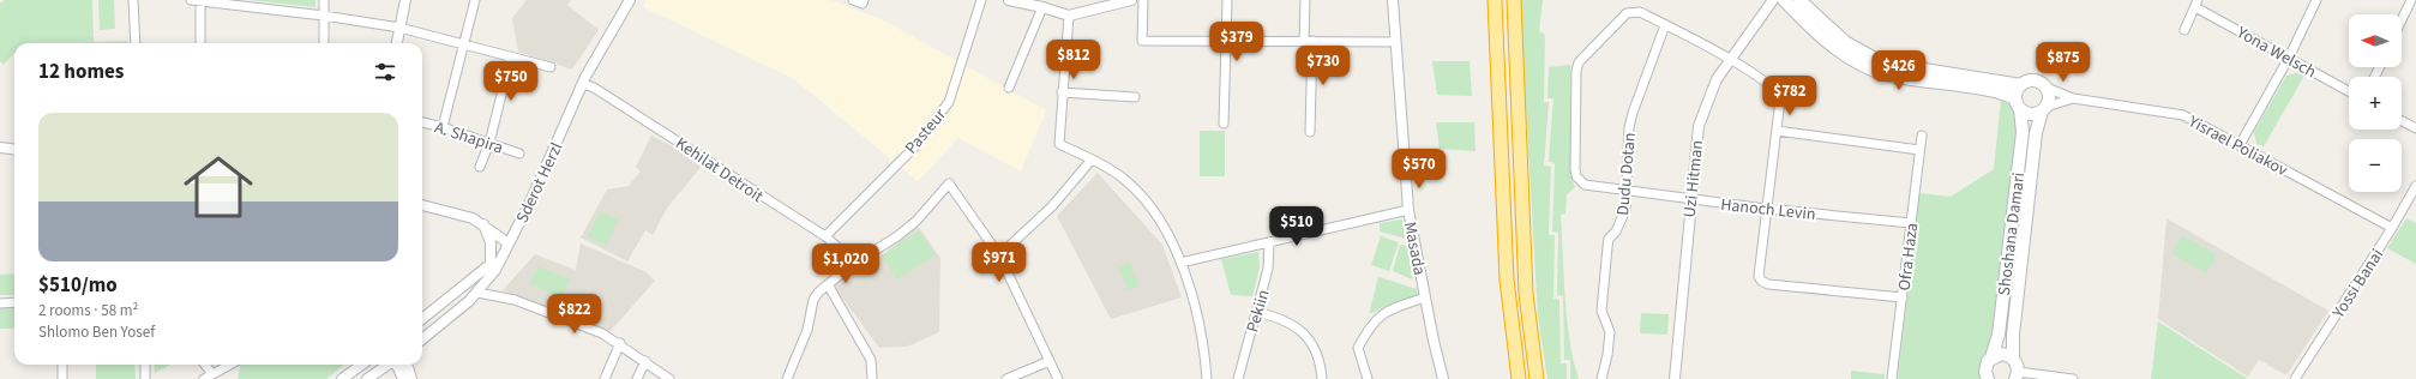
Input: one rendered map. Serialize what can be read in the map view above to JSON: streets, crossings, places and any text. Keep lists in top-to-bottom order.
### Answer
{
  "streets": {
    "main road": ["Shoshana Damari"],
    "street": [
      "Yona Welsch",
      "Pasteur",
      "A. Shapira",
      "Yisrael Poliakov",
      "Kehilat Detroit",
      "Dudu Dotan",
      "Uzi Hitman",
      "Sderot Herzl",
      "Hanoch Levin",
      "Masada",
      "Ofra Haza",
      "Yossi Banai",
      "Pekiin"
    ]
  },
  "crossings": [
    ["Pasteur", "Kehilat Detroit"],
    ["Yisrael Poliakov", "Shoshana Damari"],
    ["Yisrael Poliakov", "Yossi Banai"],
    ["Kehilat Detroit", "Sderot Herzl"],
    ["Dudu Dotan", "Hanoch Levin"],
    ["Uzi Hitman", "Hanoch Levin"],
    ["Hanoch Levin", "Ofra Haza"]
  ],
  "north": "left",
  "page": {
    "map_buttons": ["+", "−"],
    "price": [
      "$379",
      "$812",
      "$875",
      "$730",
      "$426",
      "$750",
      "$782",
      "$570",
      "$510",
      "$971",
      "$1,020",
      "$822"
    ],
    "heading": "12 homes",
    "list": [
      {
        "name": "$510/mo",
        "note": "2 rooms · 58 m² · Shlomo Ben Yosef"
      }
    ]
  }
}
